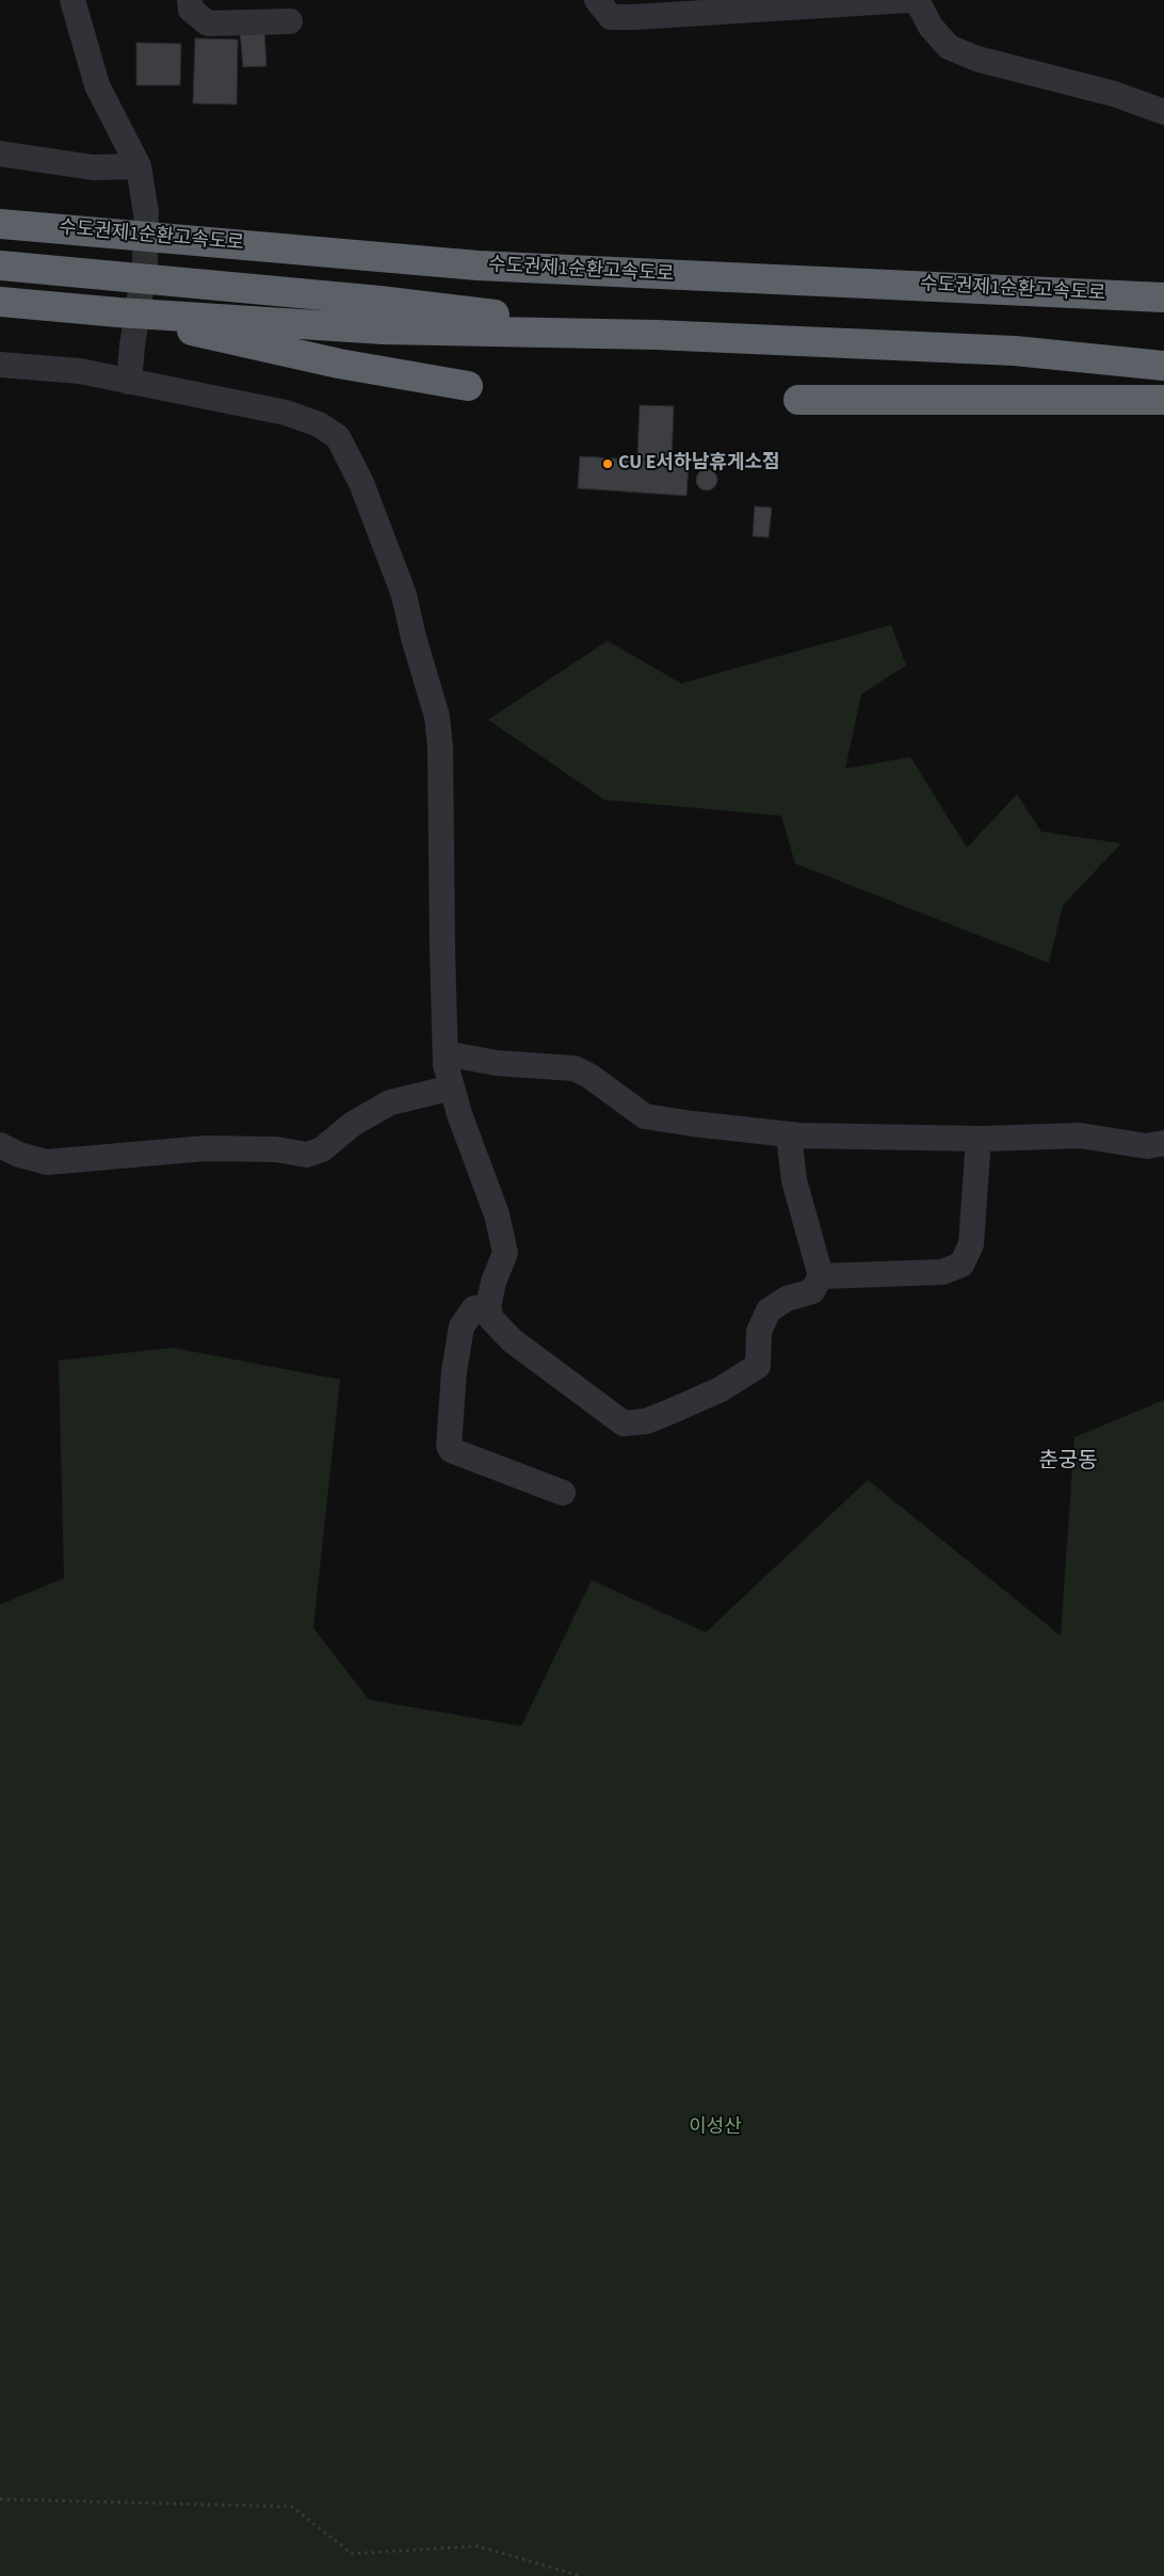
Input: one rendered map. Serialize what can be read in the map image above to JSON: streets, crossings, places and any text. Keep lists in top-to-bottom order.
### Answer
{
  "streets": {
    "highway": ["수도권제1순환고속도로"]
  },
  "districts": ["춘궁동"],
  "parks": ["이성산"],
  "places": ["CU E서하남휴게소점"]
}
